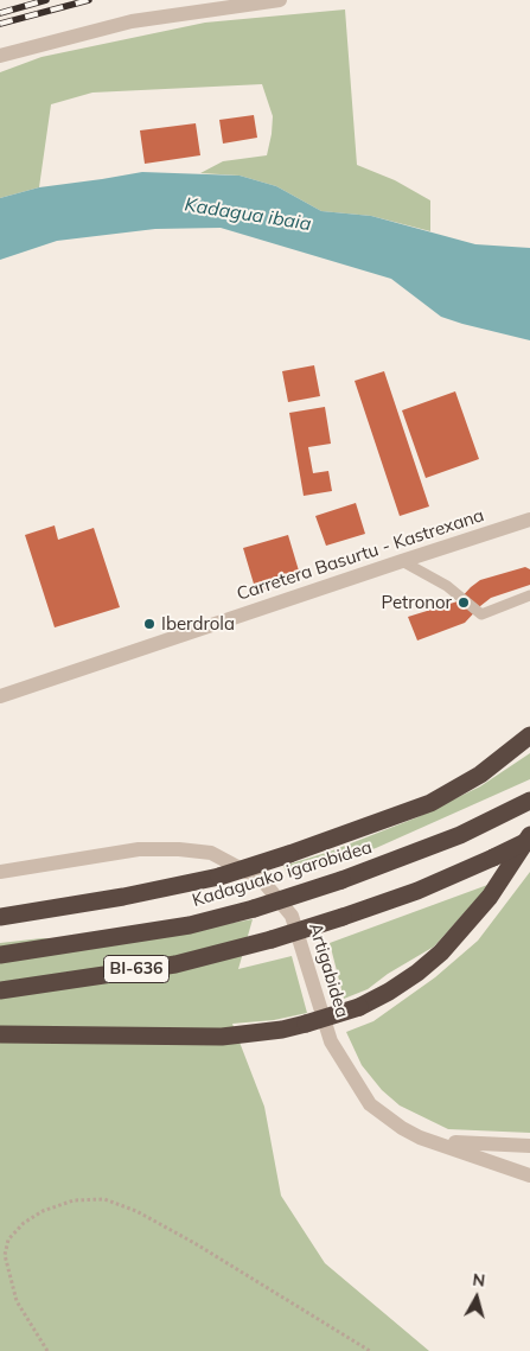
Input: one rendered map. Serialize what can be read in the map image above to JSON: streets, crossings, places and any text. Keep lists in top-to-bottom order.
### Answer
{
  "streets": {
    "highway": ["Kadaguako igarobidea", "BI-636"],
    "street": ["Carretera Basurtu - Kastrexana", "Artigabidea"]
  },
  "water": ["Kadagua ibaia"],
  "places": ["Petronor", "Iberdrola"],
  "north": "top"
}
